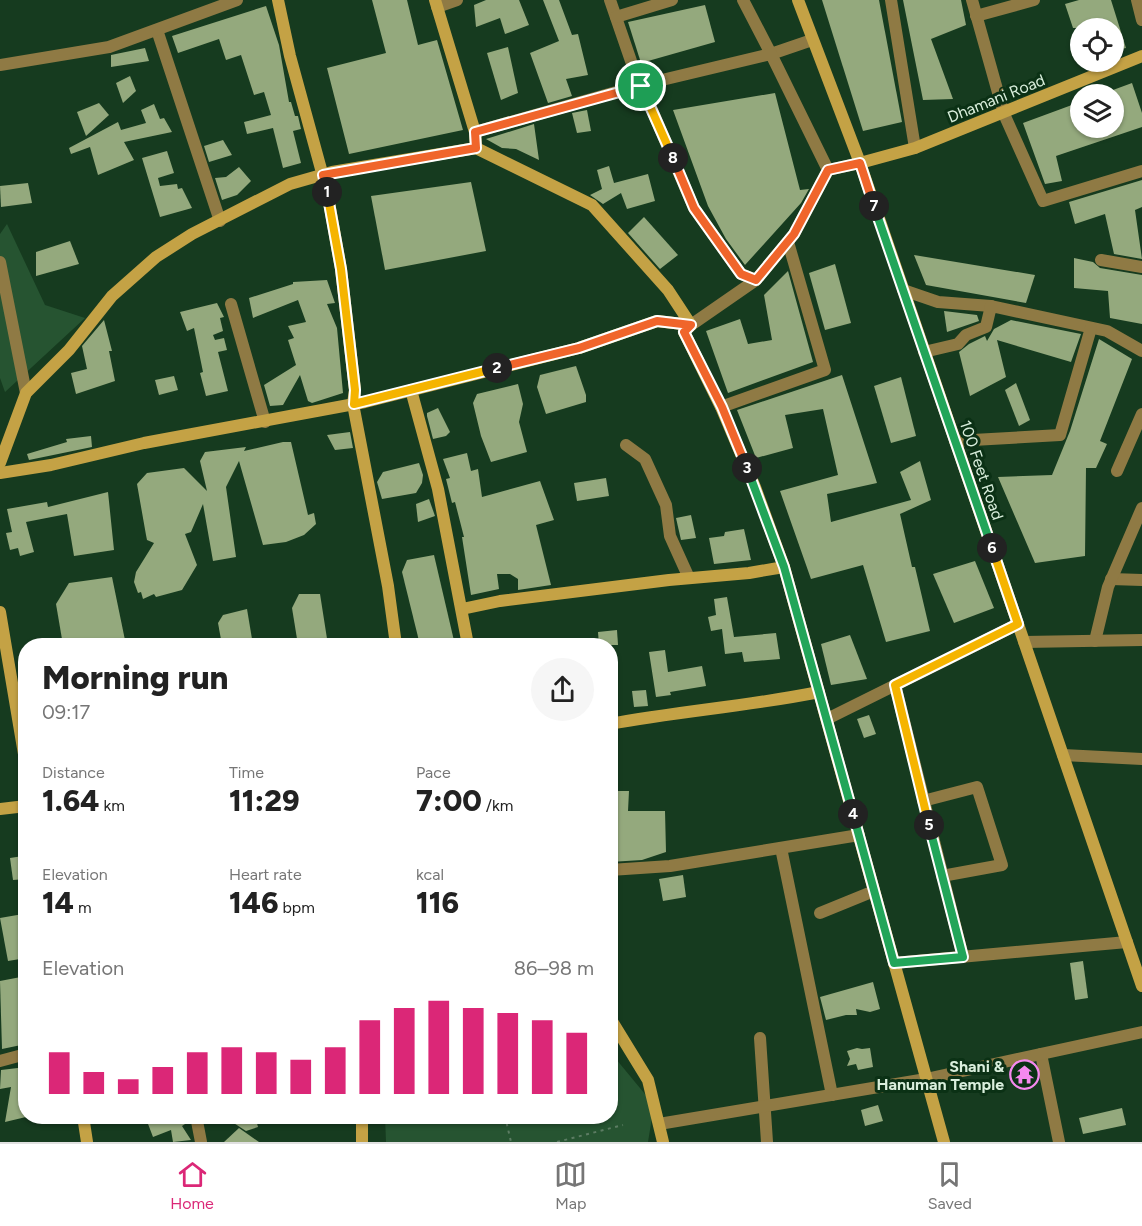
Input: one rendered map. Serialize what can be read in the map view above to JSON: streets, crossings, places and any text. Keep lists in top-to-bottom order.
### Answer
{
  "streets": {
    "main road": ["Dhamani Road", "100 Feet Road"]
  },
  "crossings": [
    ["Dhamani Road", "100 Feet Road"]
  ],
  "places": {
    "temple": ["Shani & Hanuman Temple"]
  },
  "page": {
    "pins": [
      "8",
      "1",
      "7",
      "2",
      "3",
      "6",
      "4",
      "5"
    ],
    "heading": ["Morning run", "09:17"],
    "stats": [
      ["Distance", "1.64 km"],
      ["Time", "11:29"],
      ["Pace", "7:00 /km"],
      ["Elevation", "14 m"],
      ["Heart rate", "146 bpm"],
      ["kcal", "116"]
    ],
    "chart": ["Elevation", "86–98 m"],
    "tabs": ["Home", "Map", "Saved"]
  }
}
